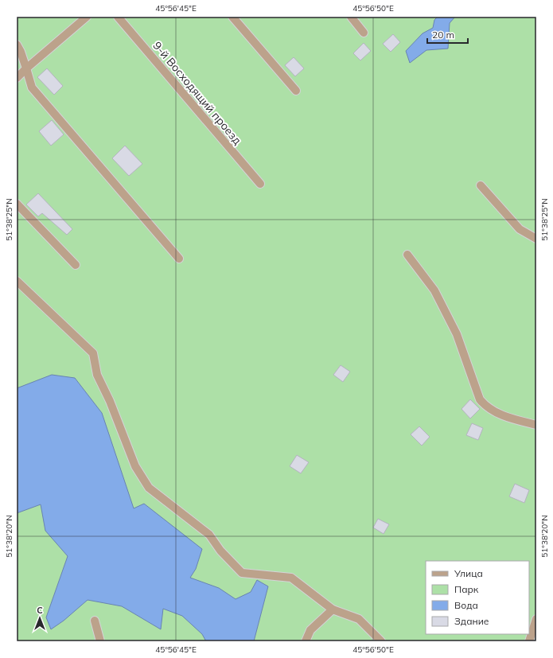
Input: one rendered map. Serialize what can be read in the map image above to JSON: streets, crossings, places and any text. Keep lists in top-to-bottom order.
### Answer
{
  "streets": {
    "street": ["9-й Восходящий проезд"]
  },
  "legend": [
    "Улица",
    "Парк",
    "Вода",
    "Здание"
  ],
  "scale_bar": "20 m",
  "north": "top",
  "coordinates": [
    "45°56'45\"E",
    "45°56'50\"E",
    "51°38'25\"N",
    "51°38'20\"N"
  ]
}
